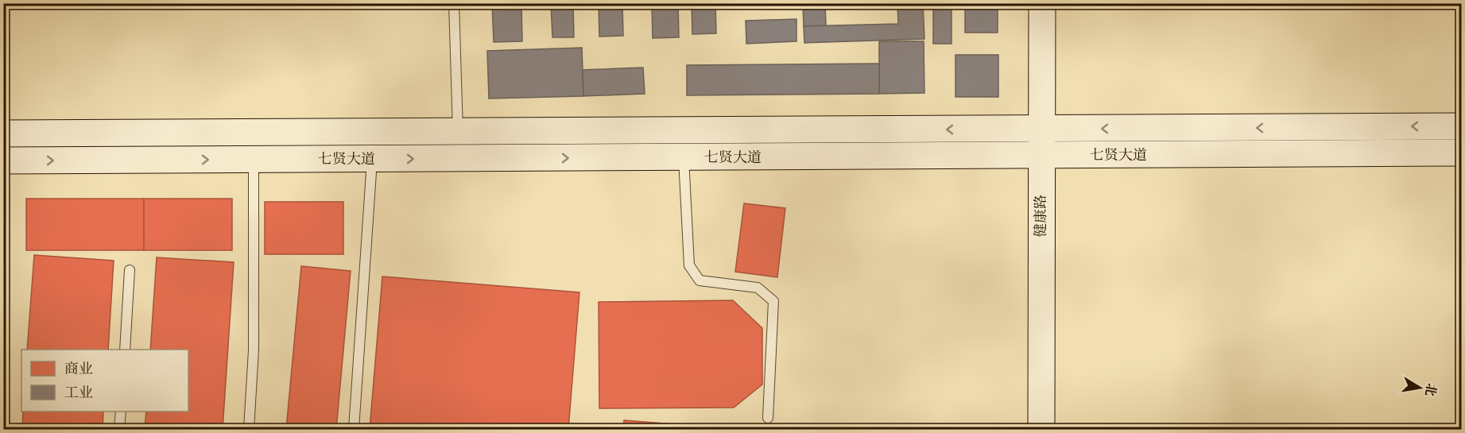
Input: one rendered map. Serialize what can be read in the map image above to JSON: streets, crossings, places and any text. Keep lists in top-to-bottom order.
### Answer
{
  "streets": {
    "main road": ["七贤大道", "健康路"]
  },
  "crossings": [
    ["七贤大道", "健康路"]
  ],
  "legend": ["商业", "工业"],
  "north": "right"
}
